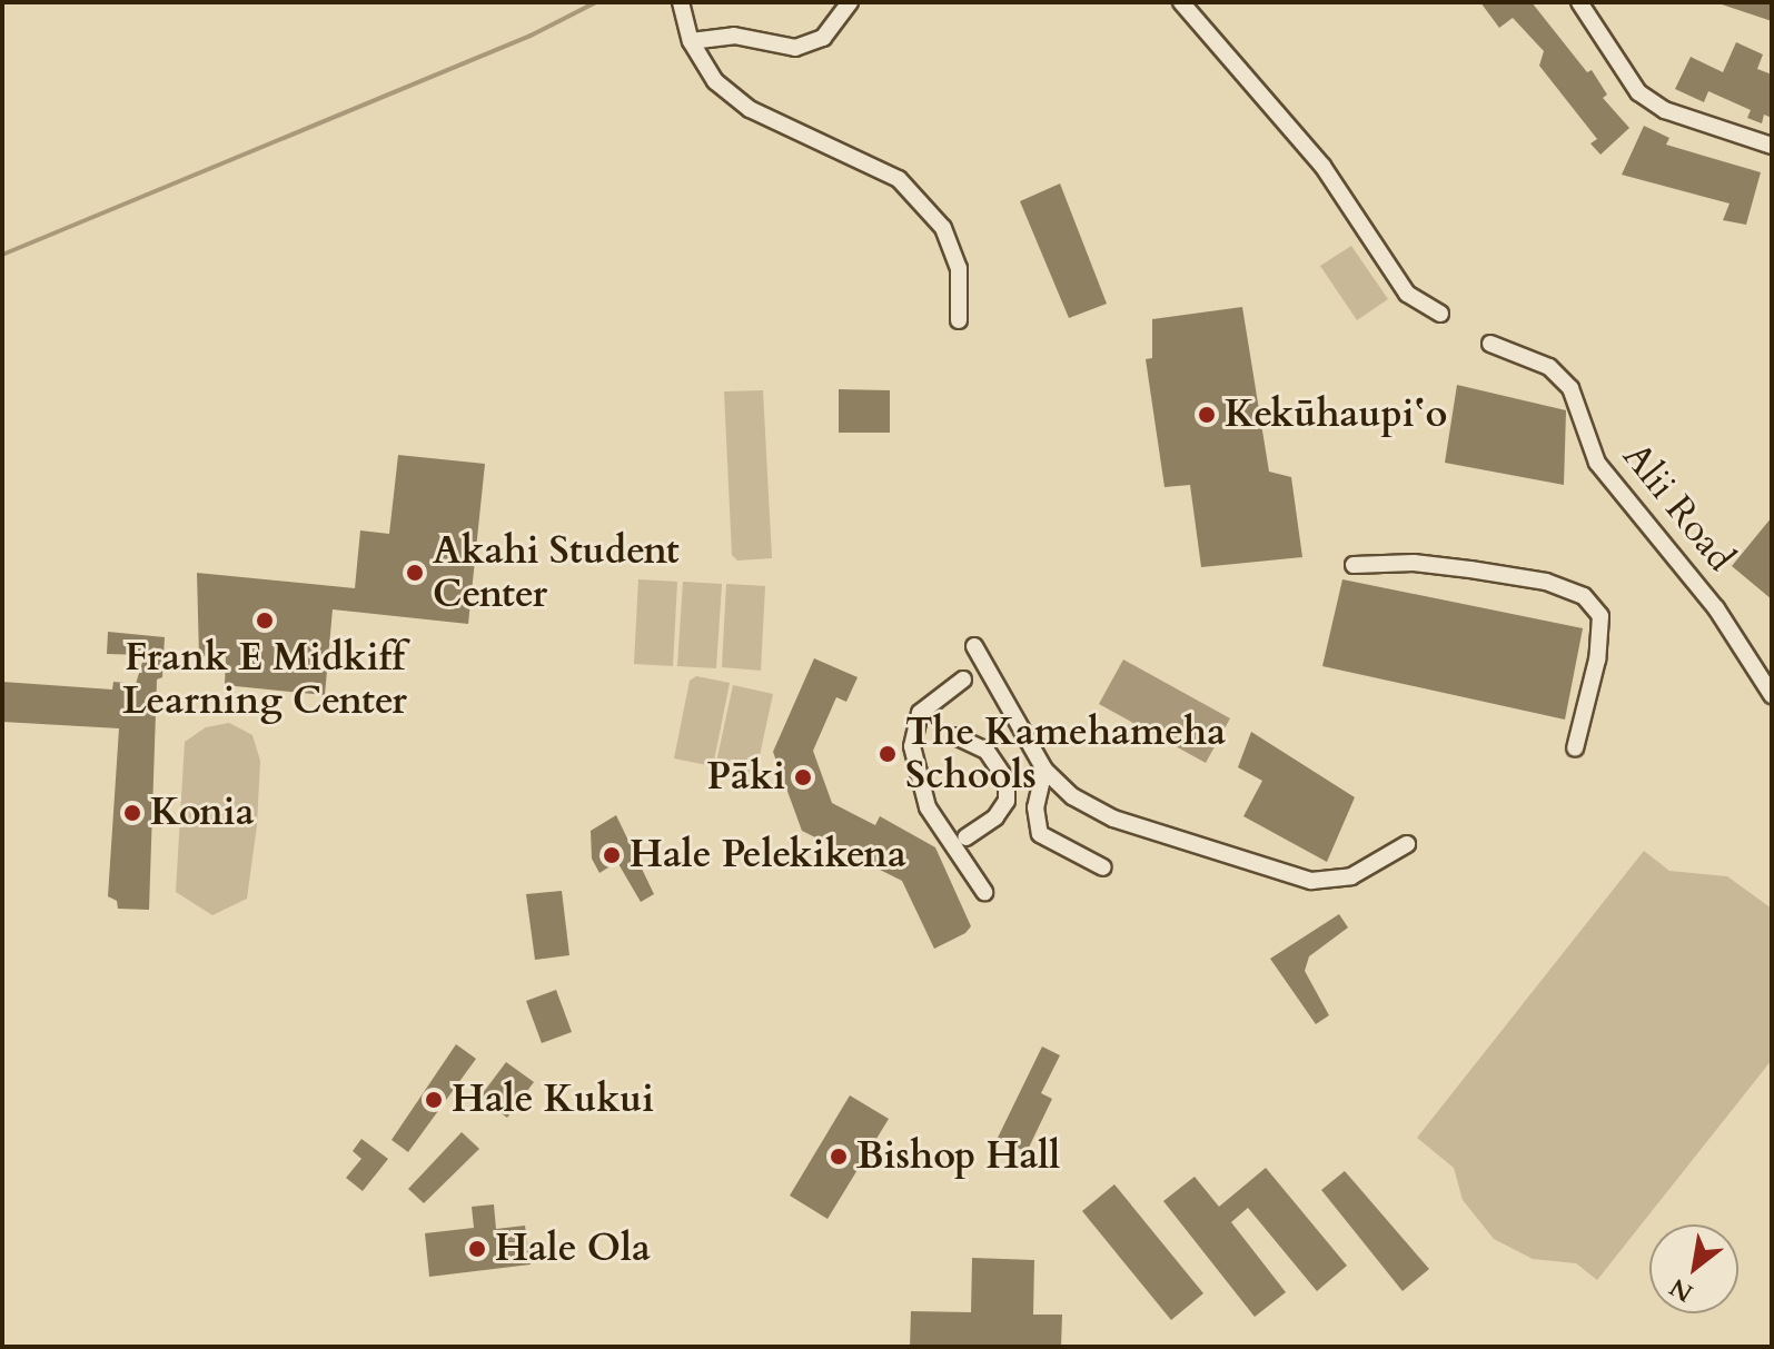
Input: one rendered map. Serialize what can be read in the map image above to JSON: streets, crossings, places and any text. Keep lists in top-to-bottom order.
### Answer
{
  "streets": {
    "street": ["Alii Road"]
  },
  "places": [
    "Kekūhaupiʻo",
    "Akahi Student Center",
    "Frank E Midkiff Learning Center",
    "The Kamehameha Schools",
    "Pāki",
    "Konia",
    "Hale Pelekikena",
    "Hale Kukui",
    "Bishop Hall",
    "Hale Ola"
  ],
  "north": "bottom left"
}
